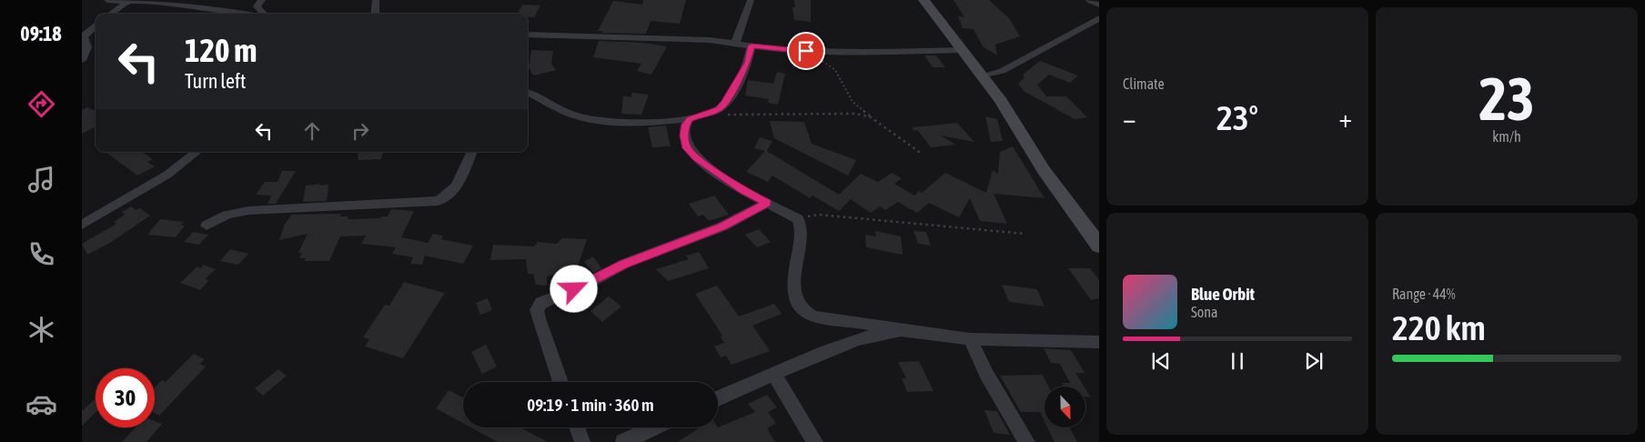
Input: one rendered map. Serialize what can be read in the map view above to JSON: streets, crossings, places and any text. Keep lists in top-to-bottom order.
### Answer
{
  "north": "bottom",
  "page": {
    "tabs": "09:18",
    "tile": [
      "Climate",
      ["23", "km/h"],
      ["Range · 44%", "220 km"]
    ],
    "turn": ["120 m", "Turn left"],
    "heat": ["−", "23°", "+"],
    "song": ["Blue Orbit", "Sona"],
    "limit": "30",
    "trip": "09:19 · 1 min · 360 m"
  }
}
